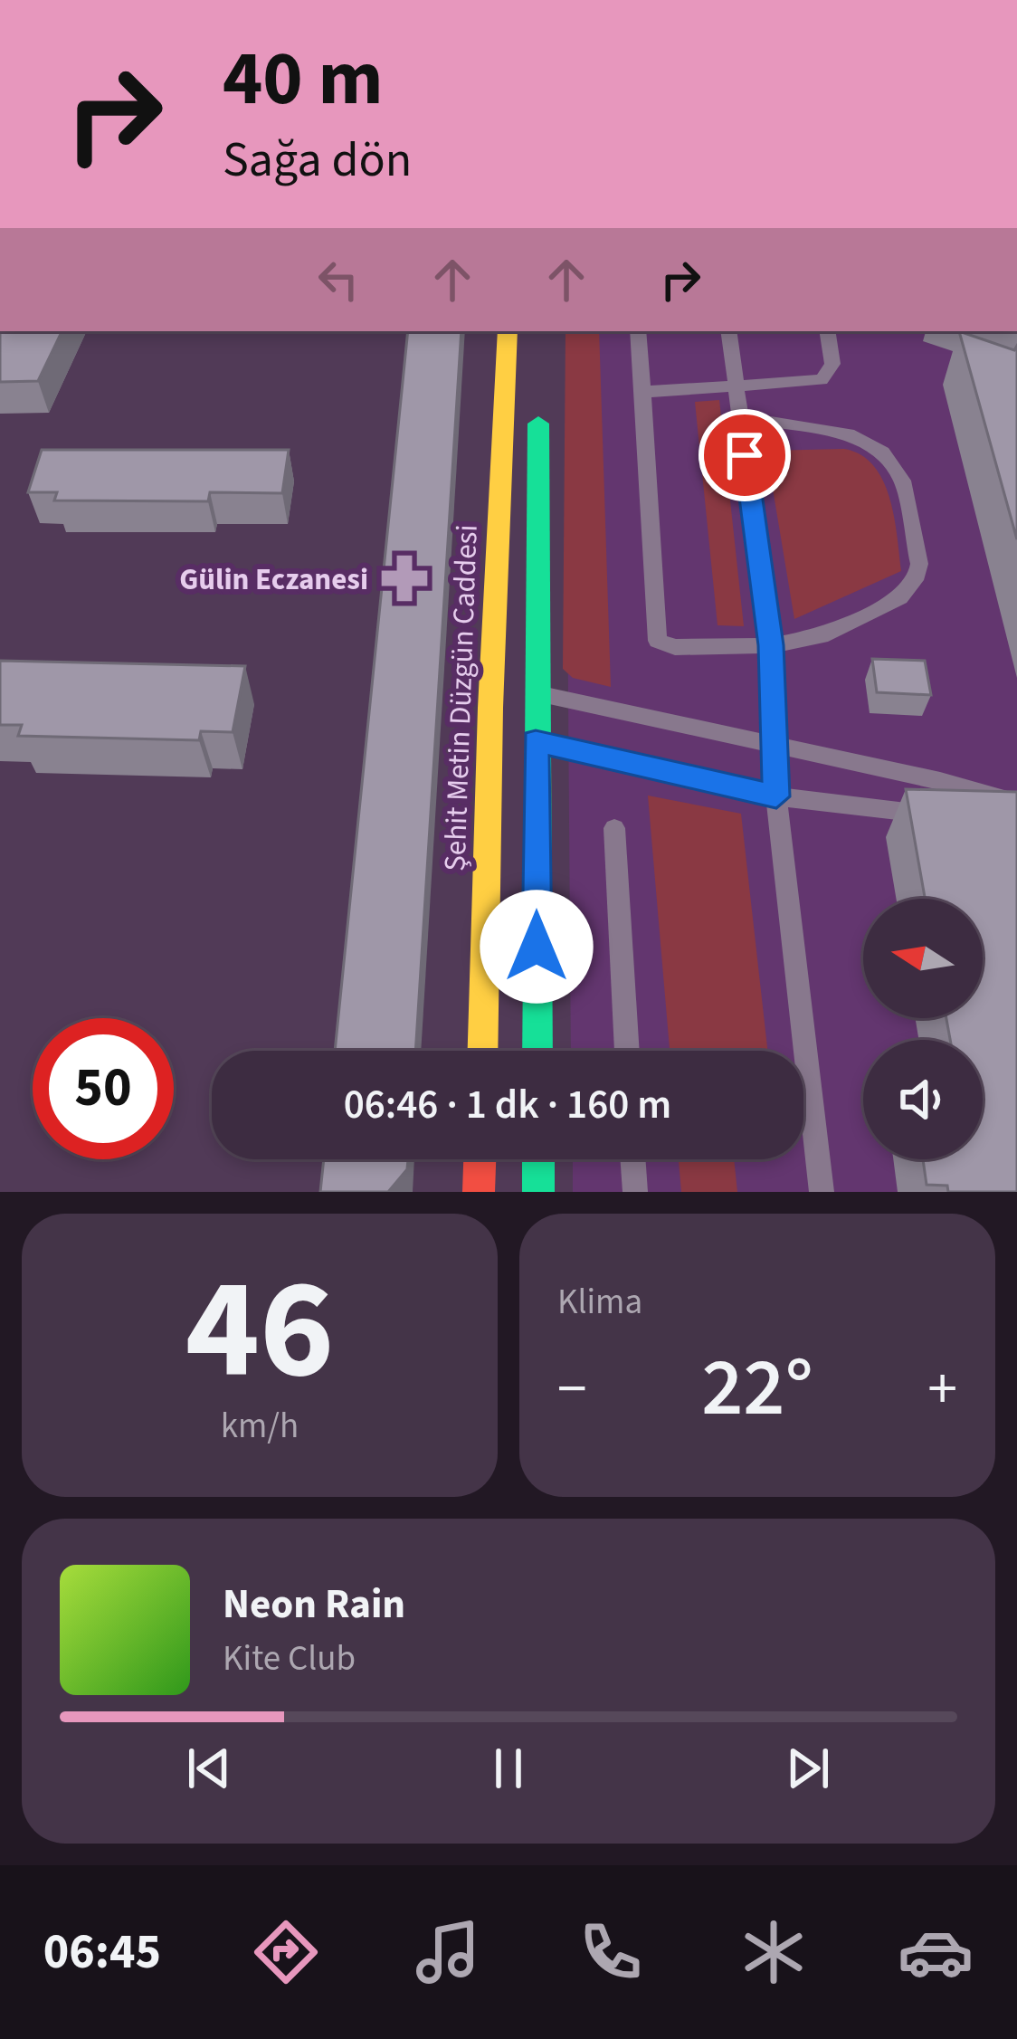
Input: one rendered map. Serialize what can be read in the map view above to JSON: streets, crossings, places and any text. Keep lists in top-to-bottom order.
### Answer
{
  "streets": {
    "main road": ["Şehit Metin Düzgün Caddesi"]
  },
  "places": {
    "pharmacy": ["Gülin Eczanesi"]
  },
  "north": "left",
  "page": {
    "turn": ["40 m", "Sağa dön"],
    "limit": "50",
    "trip": "06:46 · 1 dk · 160 m",
    "tile": [
      ["46", "km/h"],
      "Klima"
    ],
    "heat": ["−", "22°", "+"],
    "song": ["Neon Rain", "Kite Club"],
    "tabs": "06:45"
  }
}
